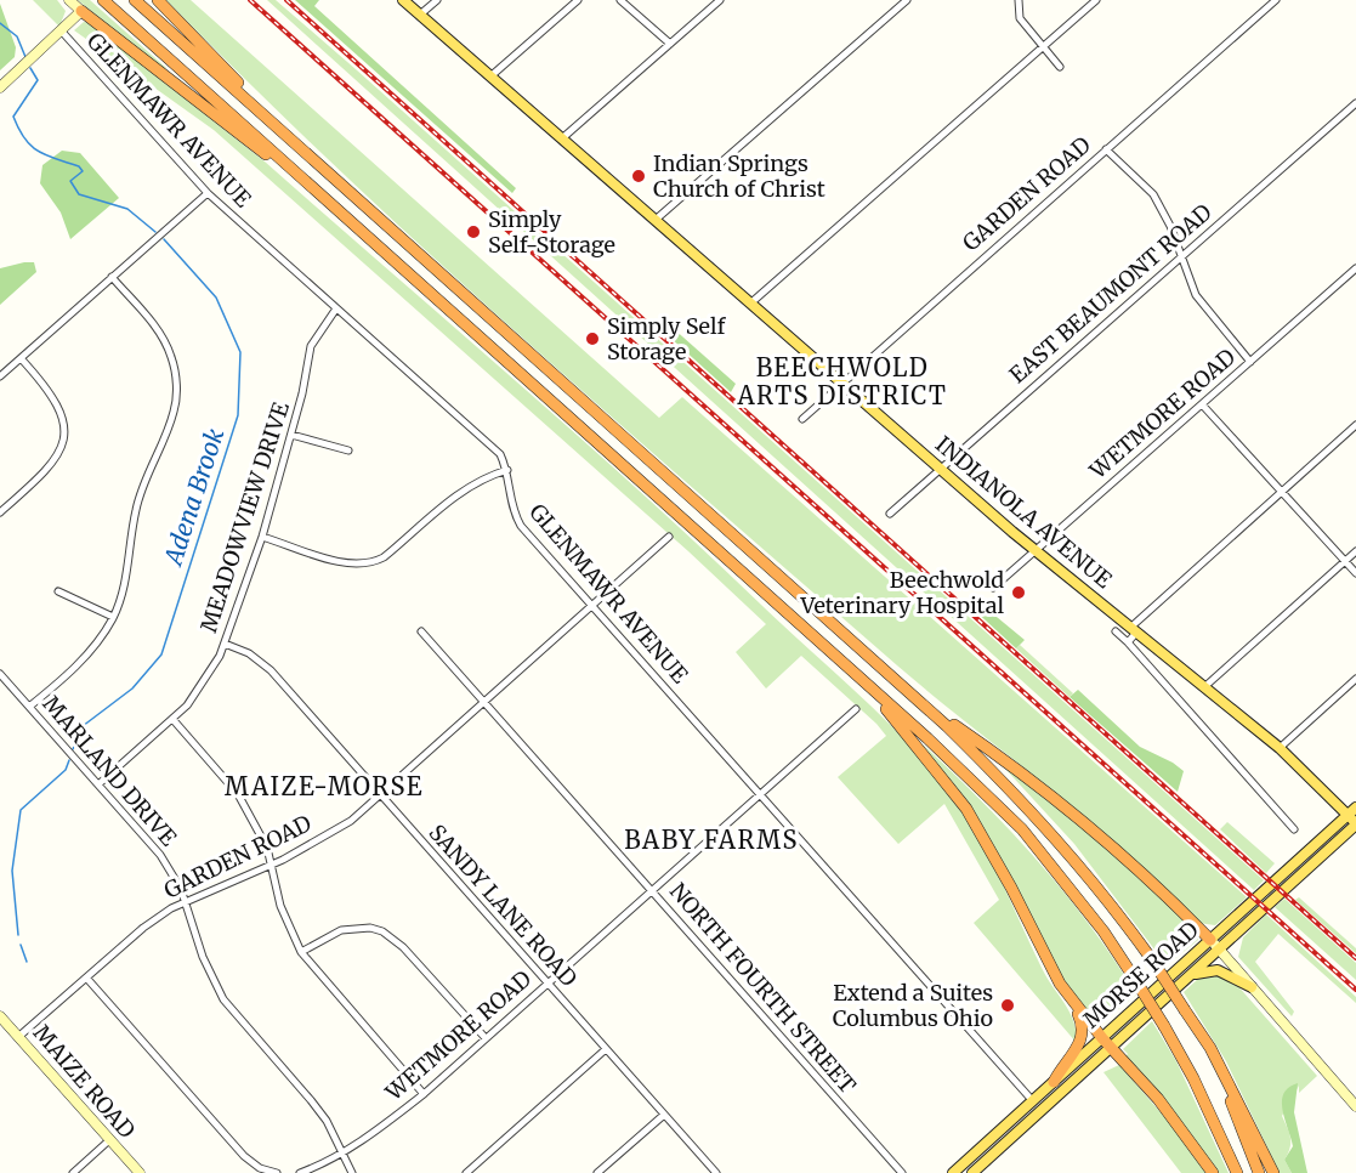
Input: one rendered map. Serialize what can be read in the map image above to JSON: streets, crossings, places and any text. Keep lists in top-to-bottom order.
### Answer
{
  "streets": {
    "main road": ["INDIANOLA AVENUE", "MORSE ROAD", "MAIZE ROAD"],
    "street": [
      "GLENMAWR AVENUE",
      "GARDEN ROAD",
      "EAST BEAUMONT ROAD",
      "WETMORE ROAD",
      "MEADOWVIEW DRIVE",
      "MARLAND DRIVE",
      "SANDY LANE ROAD",
      "NORTH FOURTH STREET"
    ]
  },
  "crossings": [
    ["GLENMAWR AVENUE", "GARDEN ROAD"],
    ["GLENMAWR AVENUE", "WETMORE ROAD"],
    ["GLENMAWR AVENUE", "MEADOWVIEW DRIVE"],
    ["GLENMAWR AVENUE", "MORSE ROAD"],
    ["GARDEN ROAD", "INDIANOLA AVENUE"],
    ["GARDEN ROAD", "MARLAND DRIVE"],
    ["GARDEN ROAD", "SANDY LANE ROAD"],
    ["GARDEN ROAD", "NORTH FOURTH STREET"],
    ["GARDEN ROAD", "MAIZE ROAD"],
    ["EAST BEAUMONT ROAD", "INDIANOLA AVENUE"],
    ["WETMORE ROAD", "INDIANOLA AVENUE"],
    ["WETMORE ROAD", "MARLAND DRIVE"],
    ["WETMORE ROAD", "SANDY LANE ROAD"],
    ["WETMORE ROAD", "NORTH FOURTH STREET"],
    ["INDIANOLA AVENUE", "MORSE ROAD"],
    ["MEADOWVIEW DRIVE", "MARLAND DRIVE"],
    ["MEADOWVIEW DRIVE", "SANDY LANE ROAD"]
  ],
  "districts": ["BEECHWOLD ARTS DISTRICT", "MAIZE-MORSE", "BABY FARMS"],
  "water": ["Adena Brook"],
  "places": [
    "Indian Springs Church of Christ",
    "Simply Self-Storage",
    "Simply Self Storage",
    "Beechwold Veterinary Hospital",
    "Extend a Suites Columbus Ohio"
  ]
}
